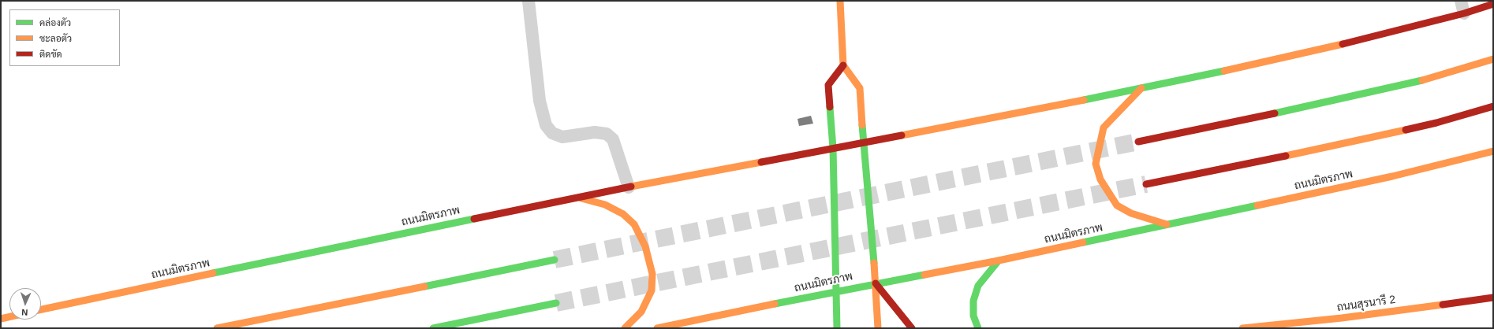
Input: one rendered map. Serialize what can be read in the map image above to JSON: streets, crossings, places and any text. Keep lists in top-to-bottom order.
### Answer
{
  "streets": {
    "main road": ["ถนนมิตรภาพ", "ถนนสุรนารี 2"]
  },
  "legend": ["คล่องตัว", "ชะลอตัว", "ติดขัด"],
  "north": "bottom"
}
